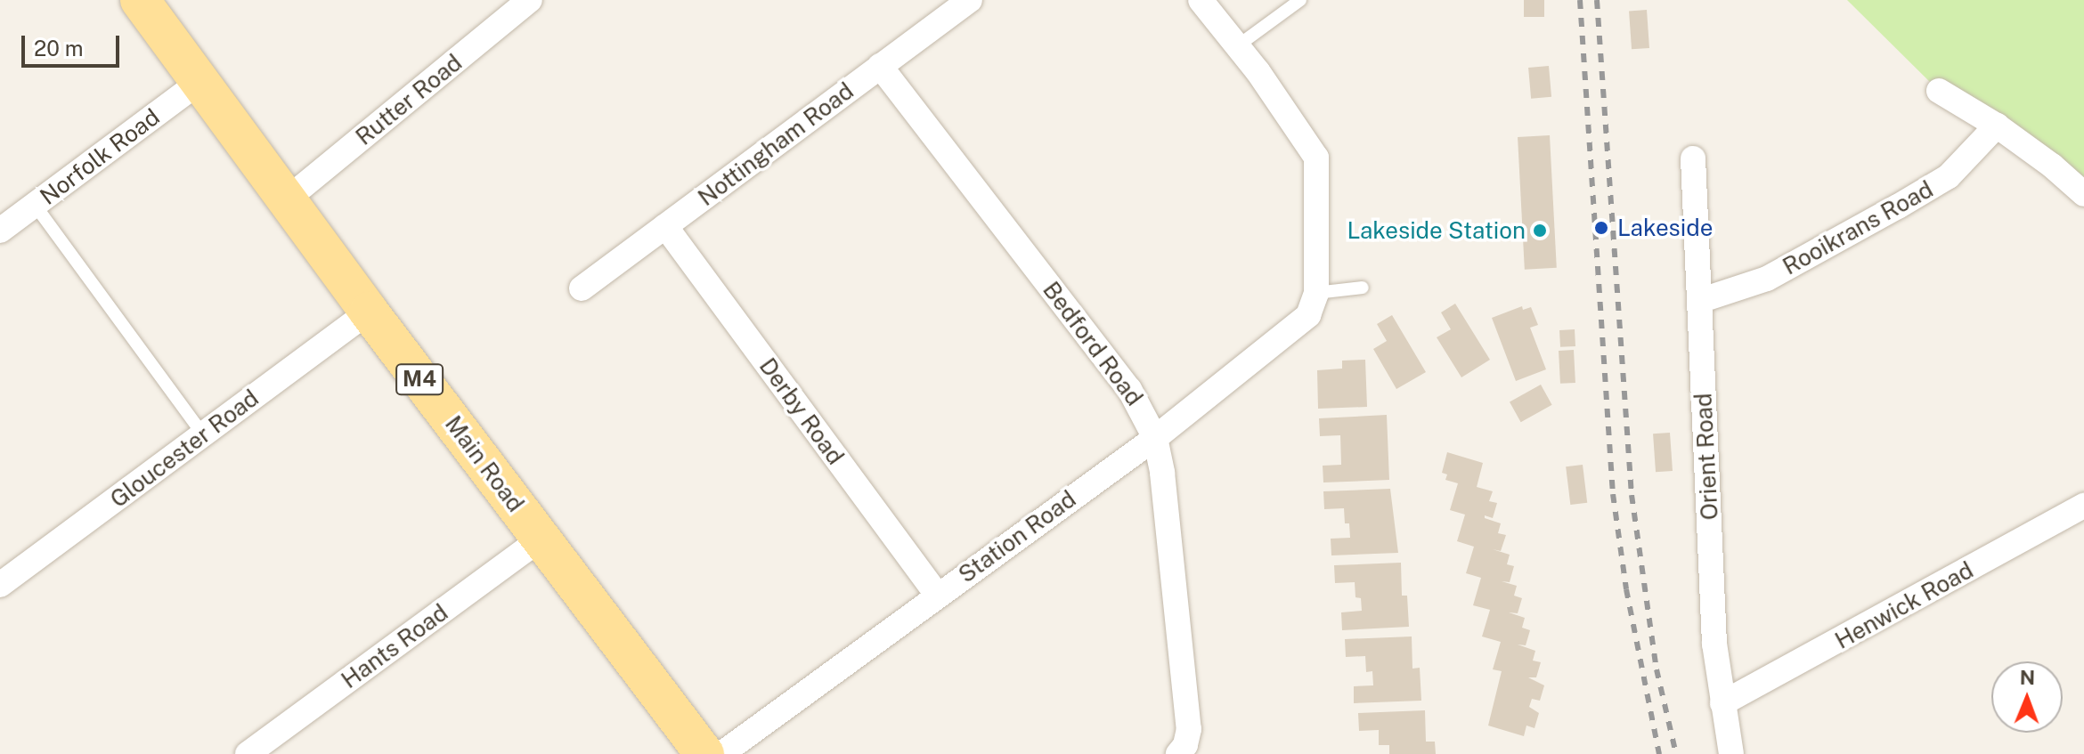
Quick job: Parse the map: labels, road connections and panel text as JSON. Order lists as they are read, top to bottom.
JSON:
{
  "streets": {
    "main road": ["M4", "Main Road"],
    "street": [
      "Rutter Road",
      "Nottingham Road",
      "Norfolk Road",
      "Rooikrans Road",
      "Bedford Road",
      "Derby Road",
      "Gloucester Road",
      "Orient Road",
      "Station Road",
      "Henwick Road",
      "Hants Road"
    ]
  },
  "crossings": [
    ["Rutter Road", "Main Road"],
    ["Nottingham Road", "Bedford Road"],
    ["Nottingham Road", "Derby Road"],
    ["Norfolk Road", "Main Road"],
    ["Rooikrans Road", "Orient Road"],
    ["Bedford Road", "Station Road"],
    ["Derby Road", "Station Road"],
    ["Gloucester Road", "Main Road"],
    ["Orient Road", "Henwick Road"],
    ["Main Road", "Hants Road"]
  ],
  "places": ["Lakeside", "Lakeside Station"],
  "scale_bar": "20 m",
  "north": "top"
}
